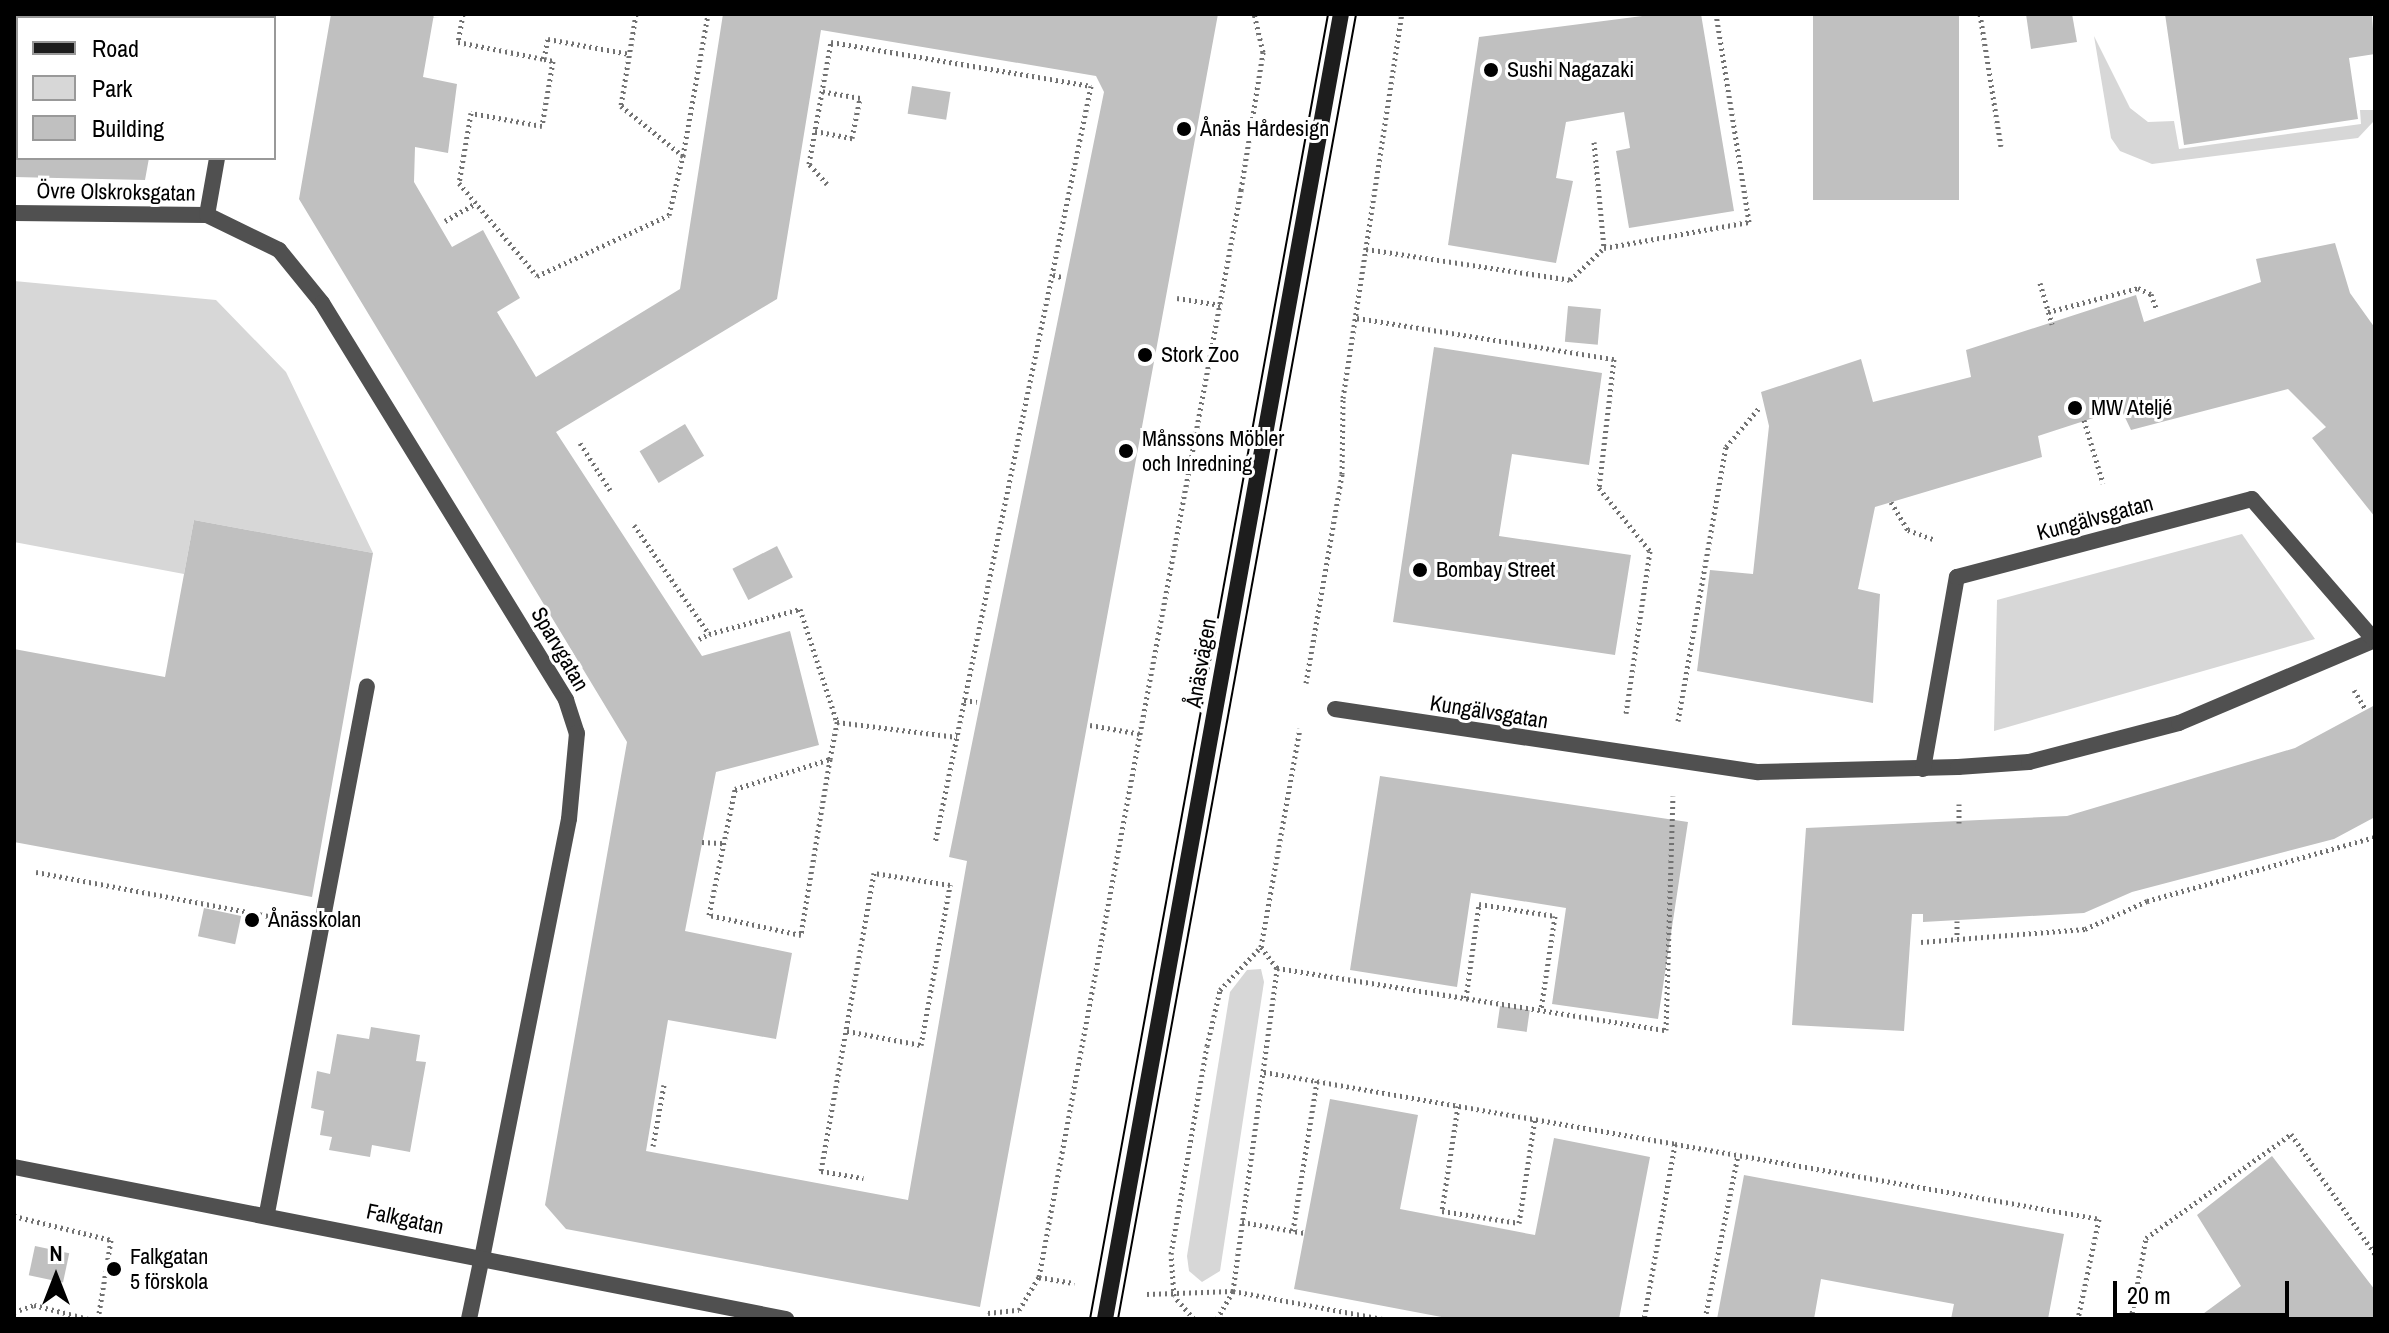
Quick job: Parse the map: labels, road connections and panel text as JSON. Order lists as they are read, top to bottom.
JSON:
{
  "streets": {
    "street": [
      "Övre Olskroksgatan",
      "Kungälvsgatan",
      "Sparvgatan",
      "Ånäsvägen",
      "Falkgatan"
    ]
  },
  "crossings": [
    ["Övre Olskroksgatan", "Sparvgatan"],
    ["Sparvgatan", "Falkgatan"]
  ],
  "places": [
    "Sushi Nagazaki",
    "Ånäs Hårdesign",
    "Stork Zoo",
    "MW Ateljé",
    "Månssons Möbler och Inredning",
    "Bombay Street",
    "Ånässkolan",
    "Falkgatan 5 förskola"
  ],
  "legend": ["Road", "Park", "Building"],
  "scale_bar": "20 m",
  "north": "top"
}
